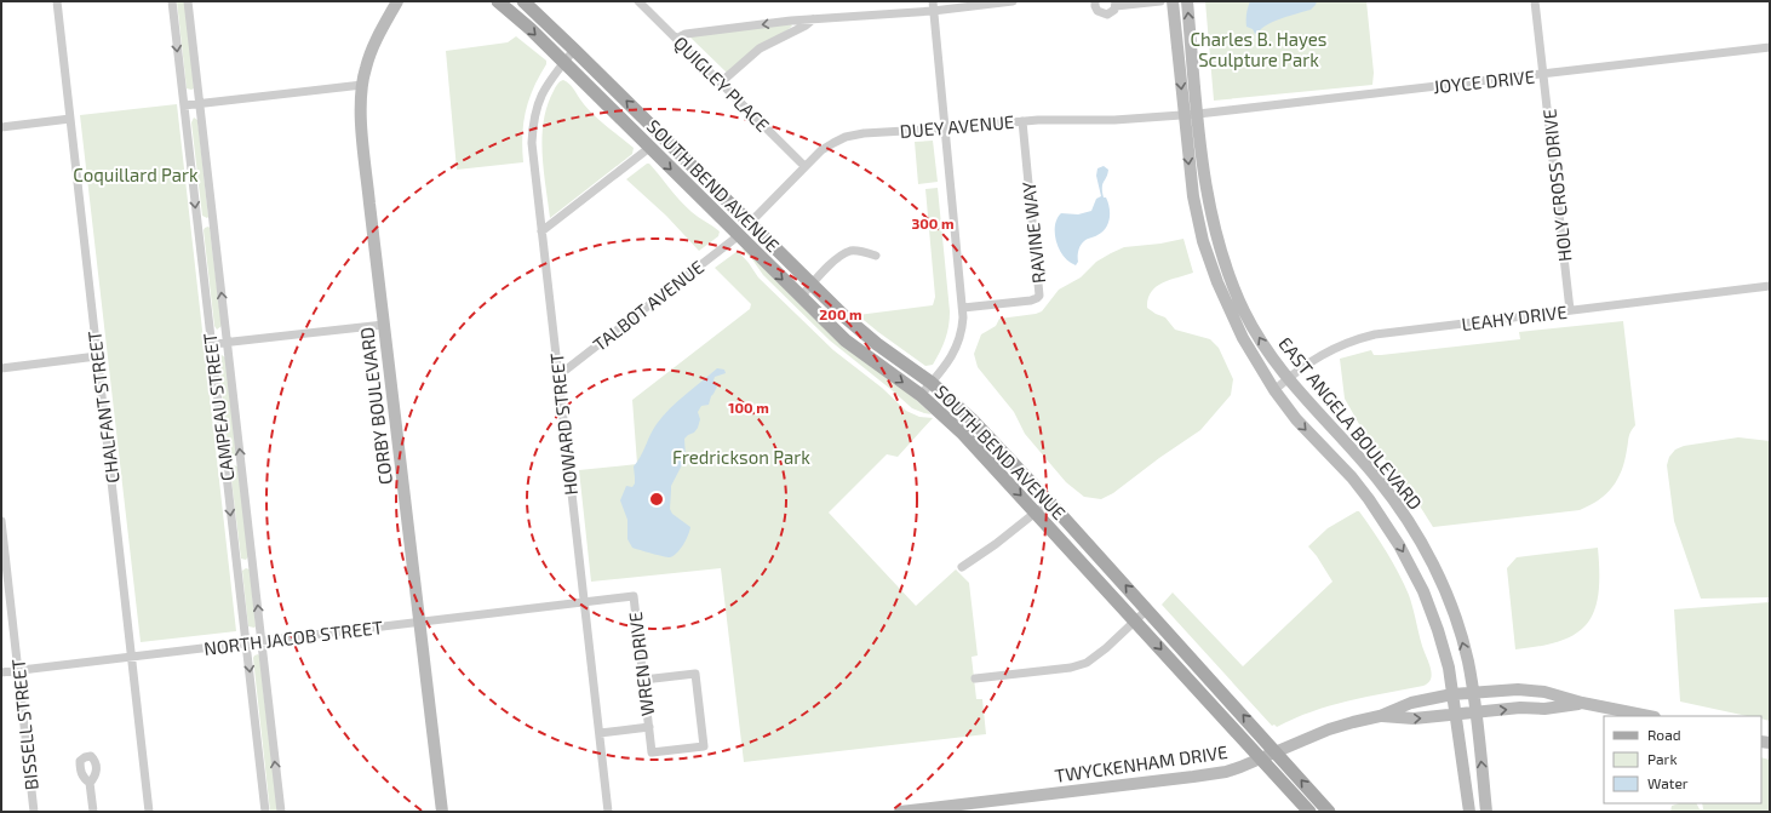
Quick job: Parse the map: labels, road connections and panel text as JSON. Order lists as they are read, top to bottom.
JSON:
{
  "streets": {
    "main road": ["SOUTH BEND AVENUE"],
    "street": [
      "JOYCE DRIVE",
      "QUIGLEY PLACE",
      "DUEY AVENUE",
      "HOLY CROSS DRIVE",
      "RAVINE WAY",
      "TALBOT AVENUE",
      "LEAHY DRIVE",
      "CORBY BOULEVARD",
      "CHALFANT STREET",
      "CAMPEAU STREET",
      "EAST ANGELA BOULEVARD",
      "HOWARD STREET",
      "NORTH JACOB STREET",
      "WREN DRIVE",
      "BISSELL STREET",
      "TWYCKENHAM DRIVE"
    ]
  },
  "crossings": [
    ["JOYCE DRIVE", "DUEY AVENUE"],
    ["JOYCE DRIVE", "HOLY CROSS DRIVE"],
    ["JOYCE DRIVE", "EAST ANGELA BOULEVARD"],
    ["QUIGLEY PLACE", "DUEY AVENUE"],
    ["DUEY AVENUE", "SOUTH BEND AVENUE"],
    ["DUEY AVENUE", "RAVINE WAY"],
    ["DUEY AVENUE", "EAST ANGELA BOULEVARD"],
    ["SOUTH BEND AVENUE", "TALBOT AVENUE"],
    ["SOUTH BEND AVENUE", "HOWARD STREET"],
    ["SOUTH BEND AVENUE", "TWYCKENHAM DRIVE"],
    ["HOLY CROSS DRIVE", "LEAHY DRIVE"],
    ["TALBOT AVENUE", "HOWARD STREET"],
    ["LEAHY DRIVE", "EAST ANGELA BOULEVARD"],
    ["CORBY BOULEVARD", "NORTH JACOB STREET"],
    ["CHALFANT STREET", "NORTH JACOB STREET"],
    ["CAMPEAU STREET", "NORTH JACOB STREET"],
    ["EAST ANGELA BOULEVARD", "TWYCKENHAM DRIVE"],
    ["HOWARD STREET", "NORTH JACOB STREET"],
    ["HOWARD STREET", "WREN DRIVE"],
    ["NORTH JACOB STREET", "WREN DRIVE"],
    ["NORTH JACOB STREET", "BISSELL STREET"]
  ],
  "parks": ["Charles B. Hayes Sculpture Park", "Coquillard Park", "Fredrickson Park"],
  "legend": ["Road", "Park", "Water"],
  "rings": ["300 m", "200 m", "100 m"]
}
